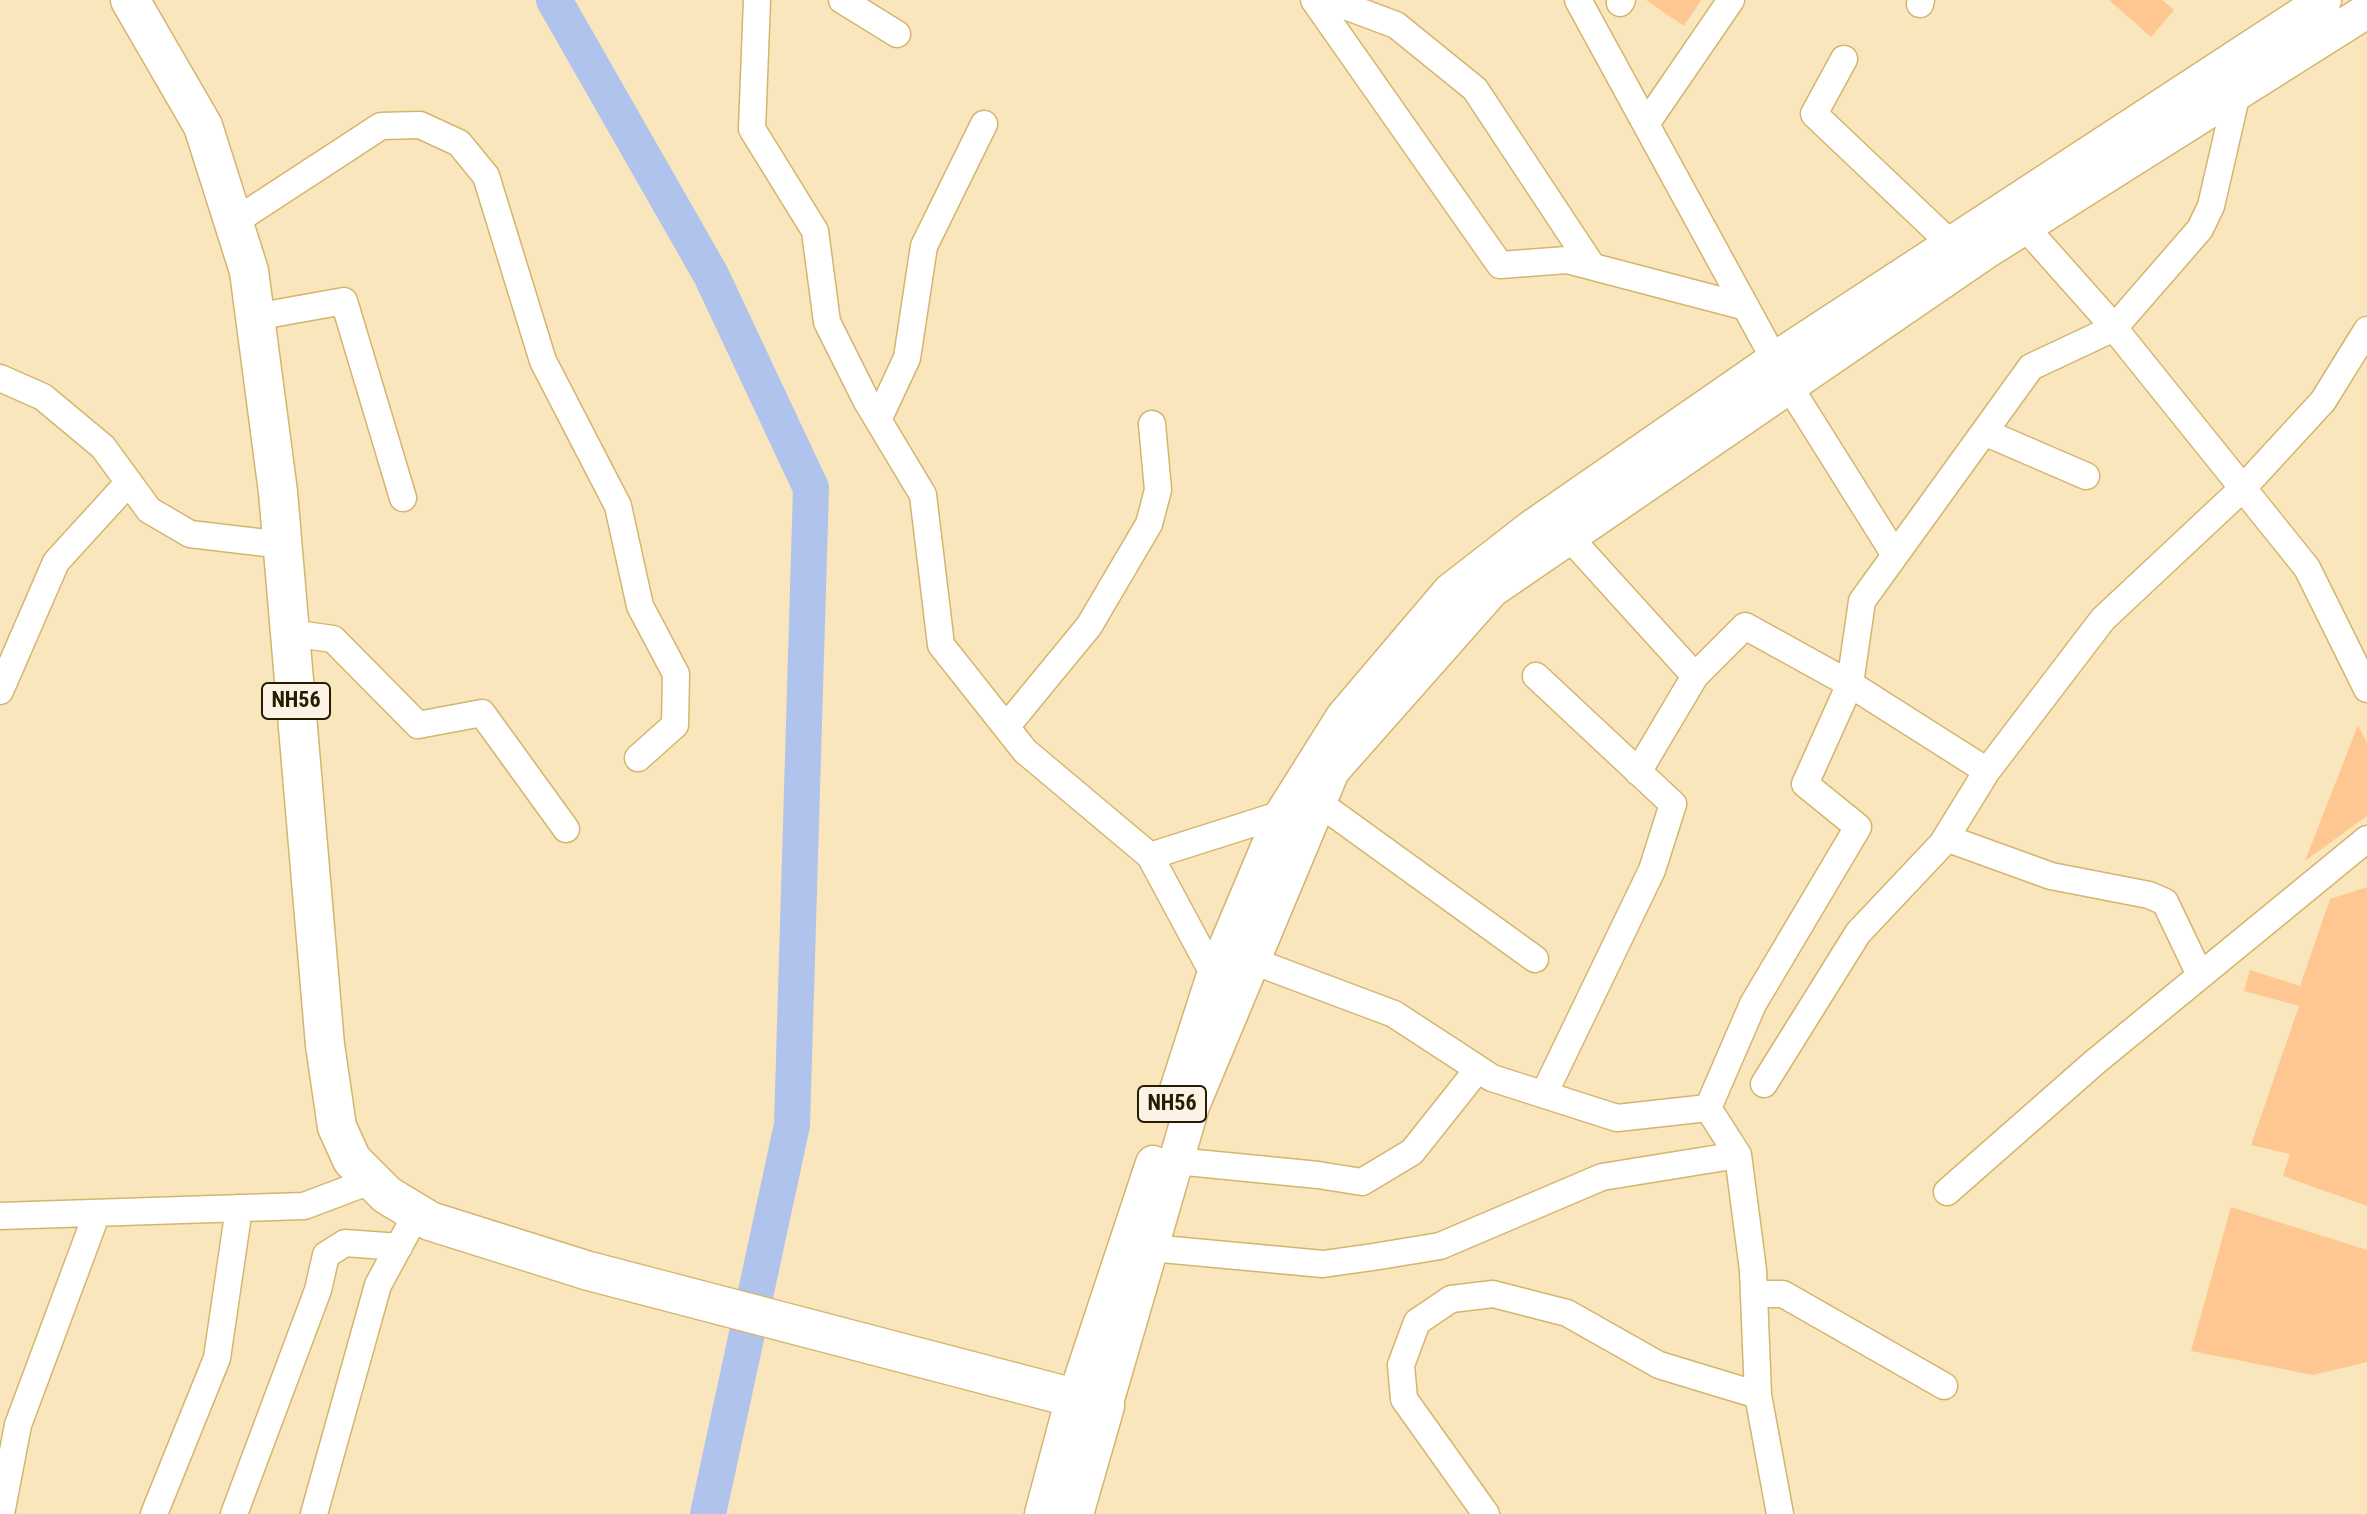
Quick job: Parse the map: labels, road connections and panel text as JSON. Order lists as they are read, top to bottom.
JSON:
{
  "streets": {
    "highway": ["NH56"]
  }
}
